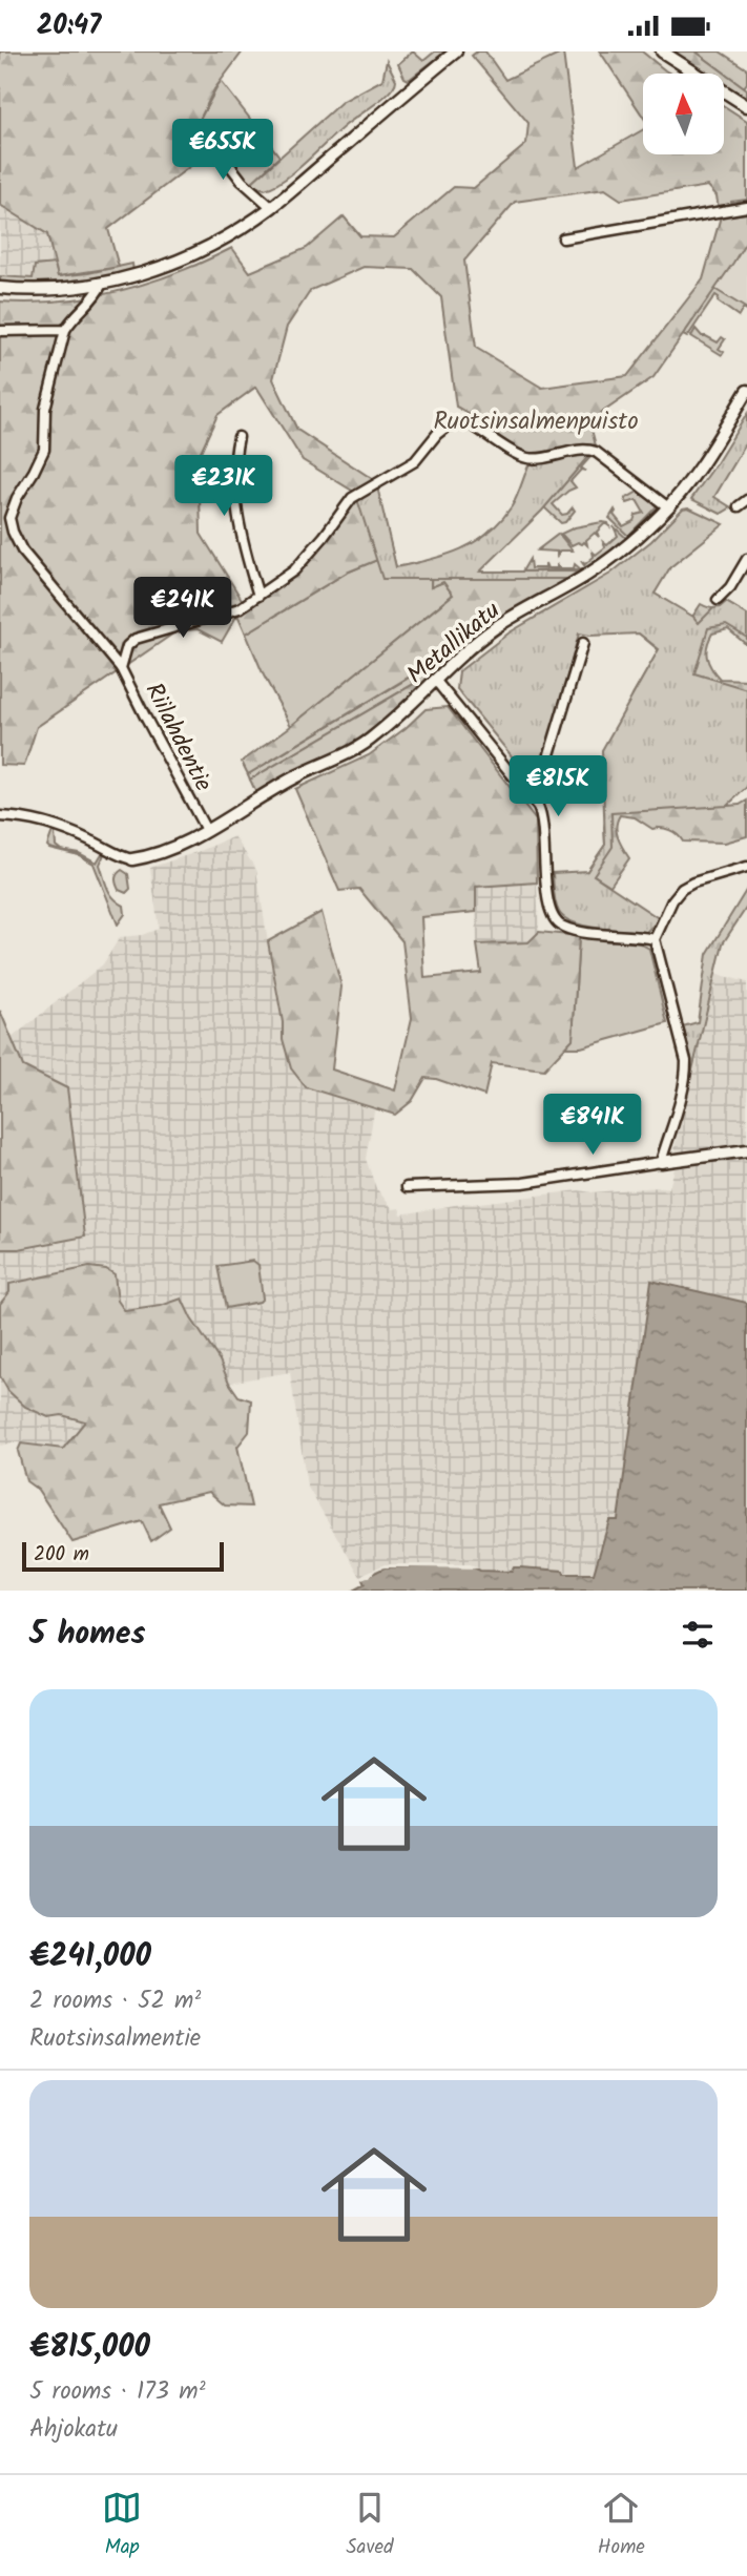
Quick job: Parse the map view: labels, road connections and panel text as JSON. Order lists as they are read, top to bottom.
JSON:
{
  "streets": {
    "street": ["Metallikatu", "Riilahdentie"]
  },
  "crossings": [
    ["Metallikatu", "Riilahdentie"]
  ],
  "parks": ["Ruotsinsalmenpuisto"],
  "scale_bar": "200 m",
  "north": "top",
  "page": {
    "status": "20:47",
    "price": [
      "€655K",
      "€231K",
      "€241K",
      "€815K",
      "€841K"
    ],
    "scale": "200 m",
    "heading": "5 homes",
    "list": [
      {
        "name": "€241,000",
        "note": "2 rooms · 52 m² · Ruotsinsalmentie"
      },
      {
        "name": "€815,000",
        "note": "5 rooms · 173 m² · Ahjokatu"
      }
    ],
    "tabs": ["Map", "Saved", "Home"]
  }
}
